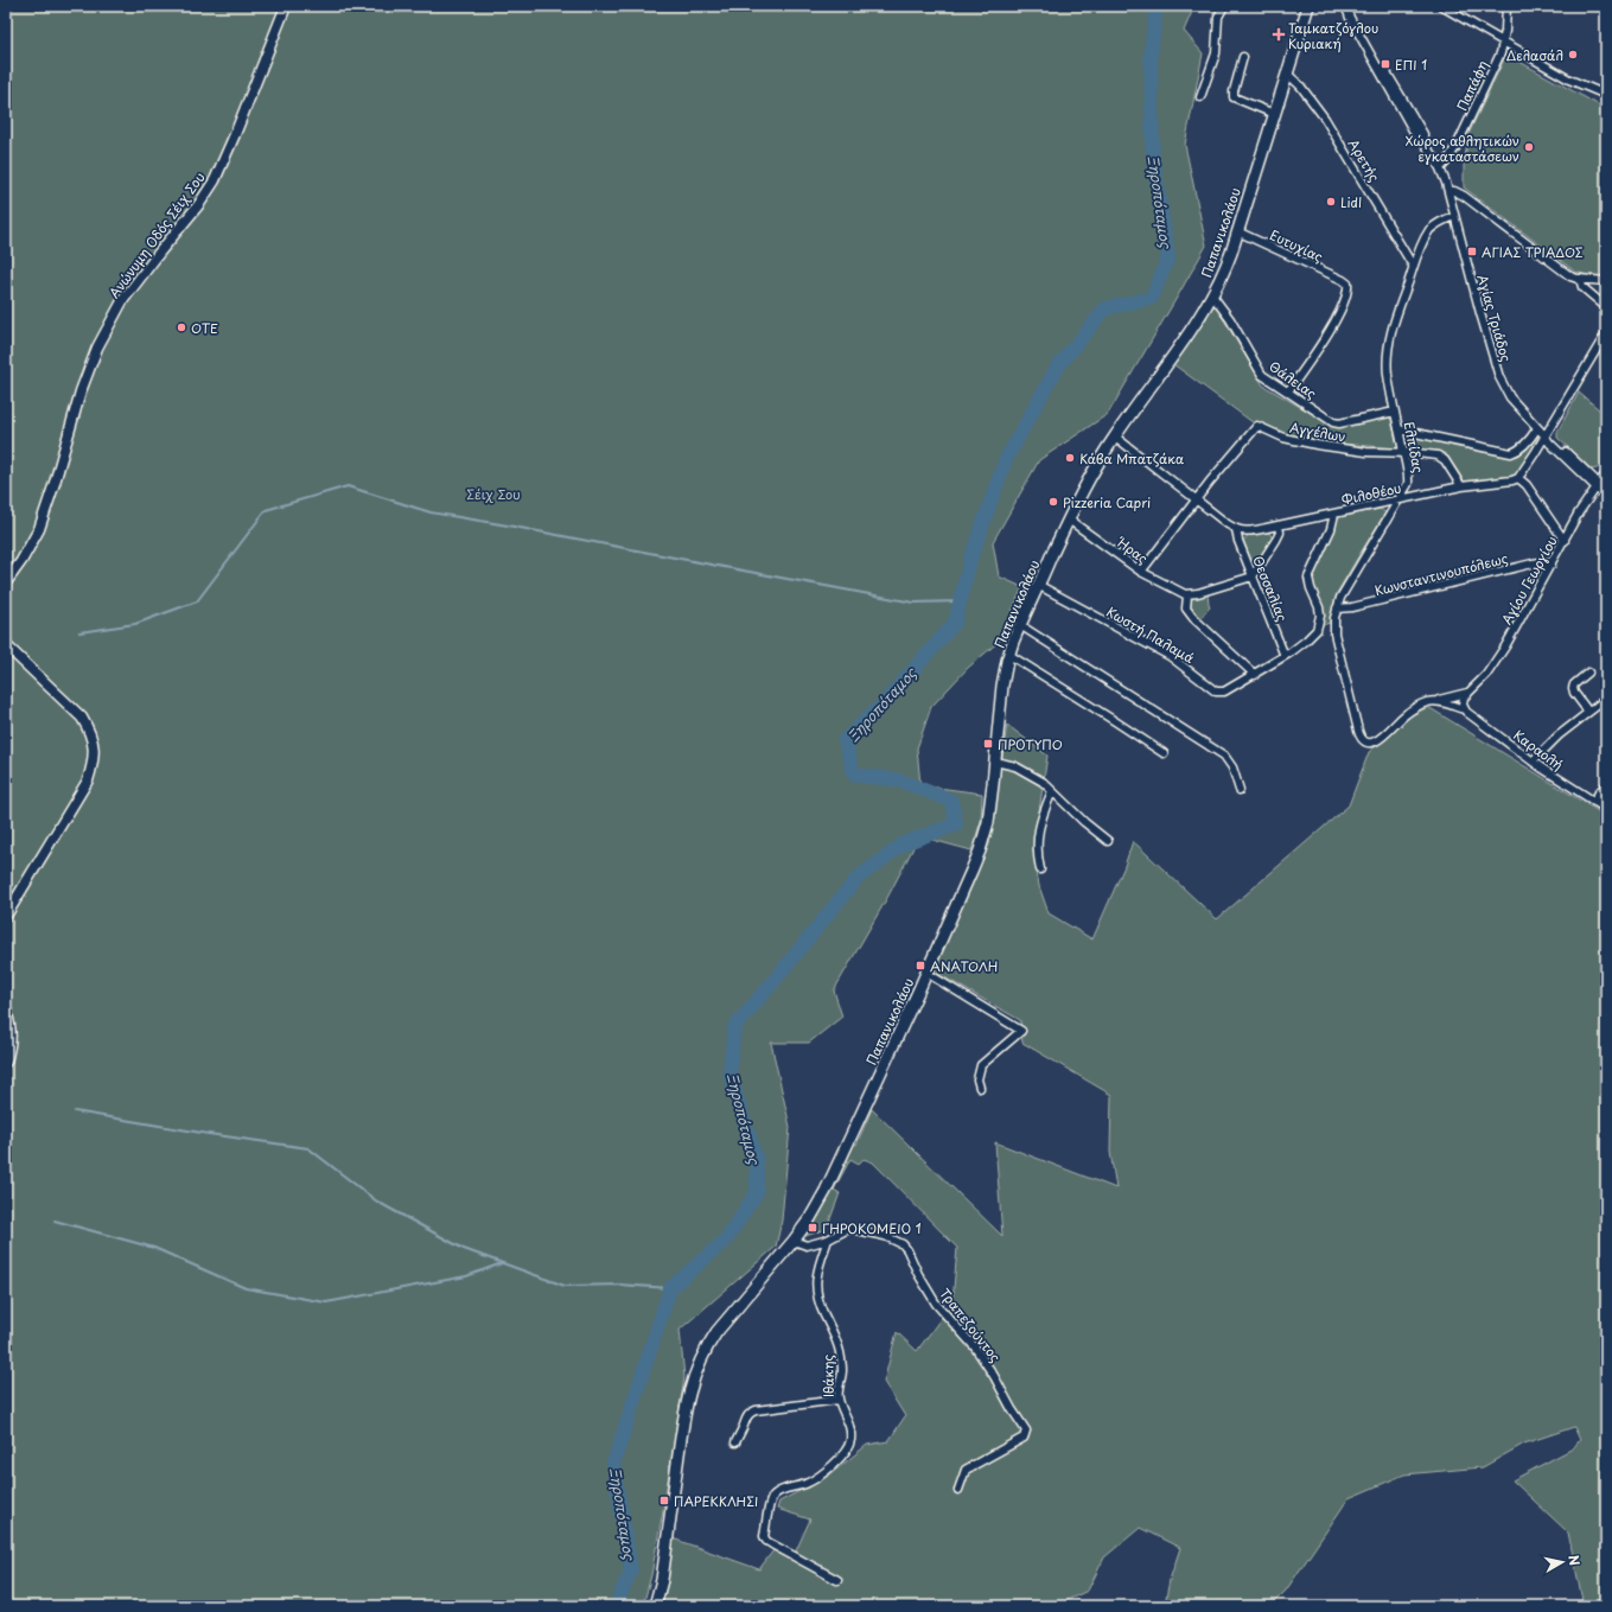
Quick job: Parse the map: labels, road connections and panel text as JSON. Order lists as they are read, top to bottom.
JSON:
{
  "streets": {
    "main road": ["Παπανικολάου"],
    "street": [
      "Παπάφη",
      "Αρετής",
      "Ανώνυμη Οδός Σέιχ Σου",
      "Ευτυχίας",
      "Αγίας Τριάδος",
      "Θάλειας",
      "Αγγέλων",
      "Ελπίδας",
      "Φιλοθέου",
      "Ήρας",
      "Κωνσταντινουπόλεως",
      "Αγίου Γεωργίου",
      "Θεσσαλίας",
      "Κωστή Παλαμά",
      "Καραολή",
      "Τραπεζούντος",
      "Ιθάκης"
    ]
  },
  "crossings": [
    ["Παπάφη", "Αγίας Τριάδος"],
    ["Αρετής", "Παπανικολάου"],
    ["Αρετής", "Ελπίδας"],
    ["Παπανικολάου", "Ευτυχίας"],
    ["Παπανικολάου", "Θάλειας"],
    ["Παπανικολάου", "Ήρας"],
    ["Παπανικολάου", "Κωστή Παλαμά"],
    ["Ευτυχίας", "Θάλειας"],
    ["Αγίας Τριάδος", "Ελπίδας"],
    ["Αγίας Τριάδος", "Αγίου Γεωργίου"],
    ["Θάλειας", "Ελπίδας"],
    ["Αγγέλων", "Ελπίδας"],
    ["Αγγέλων", "Φιλοθέου"],
    ["Αγγέλων", "Ήρας"],
    ["Ελπίδας", "Φιλοθέου"],
    ["Ελπίδας", "Κωνσταντινουπόλεως"],
    ["Ελπίδας", "Αγίου Γεωργίου"],
    ["Φιλοθέου", "Θεσσαλίας"],
    ["Φιλοθέου", "Κωστή Παλαμά"],
    ["Κωνσταντινουπόλεως", "Αγίου Γεωργίου"],
    ["Αγίου Γεωργίου", "Καραολή"],
    ["Θεσσαλίας", "Κωστή Παλαμά"],
    ["Τραπεζούντος", "Ιθάκης"]
  ],
  "water": ["Ξηροπόταμος"],
  "parks": ["Σέιχ Σου"],
  "places": {
    "health": ["Ταμκατζόγλου Κυριακή"],
    "other": [
      "Δελασάλ",
      "Χώρος αθλητικών εγκαταστάσεων",
      "Lidl",
      "ΟΤΕ",
      "Κάβα Μπατζάκα",
      "Pizzeria Capri"
    ],
    "transit": [
      "ΕΠΙ 1",
      "ΑΓΙΑΣ ΤΡΙΑΔΟΣ",
      "ΠΡΟΤΥΠΟ",
      "ΑΝΑΤΟΛΗ",
      "ΓΗΡΟΚΟΜΕΙΟ 1",
      "ΠΑΡΕΚΚΛΗΣΙ"
    ]
  },
  "north": "right"
}
